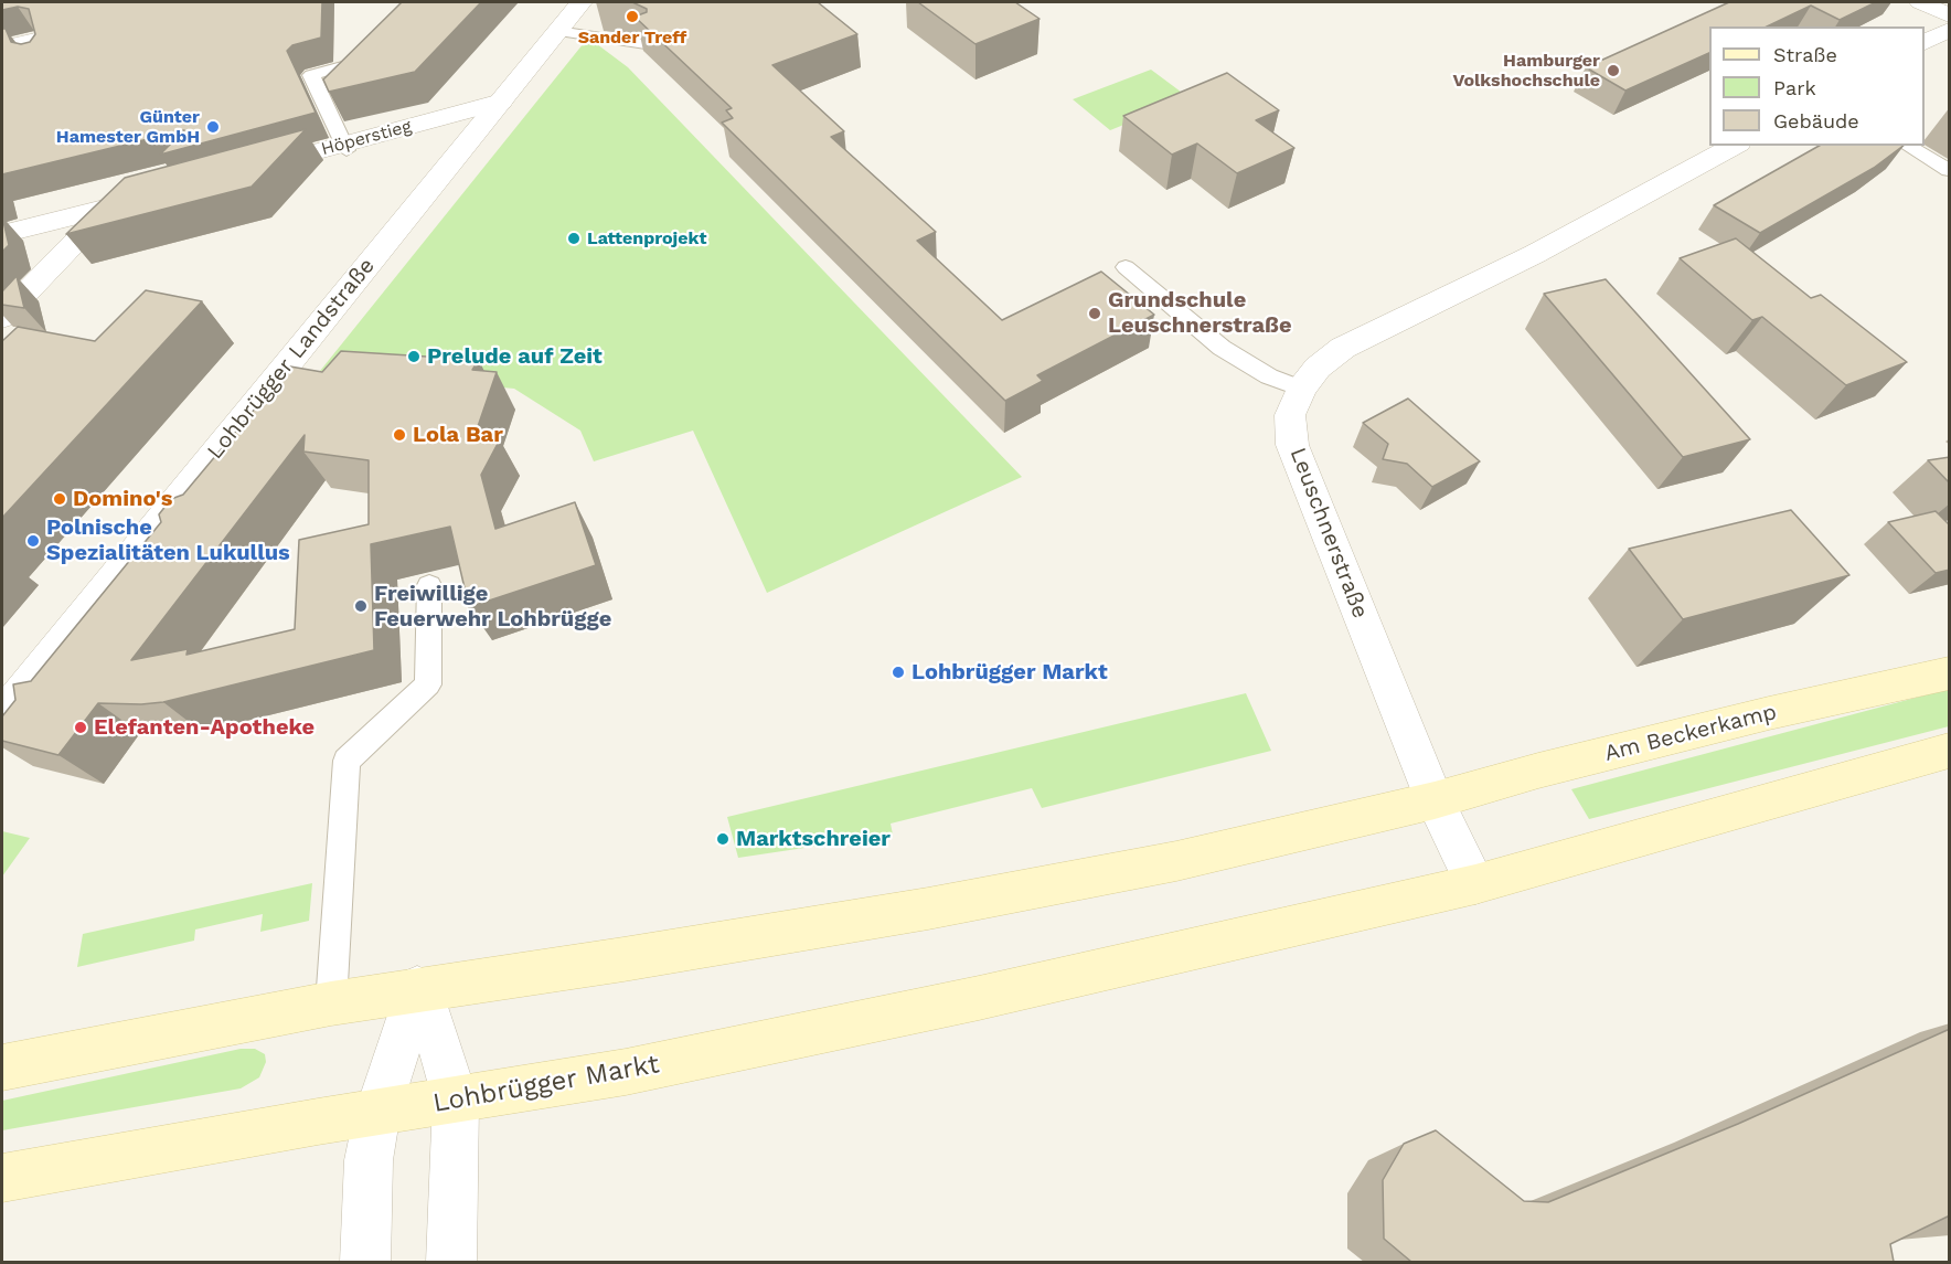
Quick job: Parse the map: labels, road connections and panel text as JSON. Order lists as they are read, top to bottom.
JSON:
{
  "streets": {
    "main road": ["Am Beckerkamp", "Lohbrügger Markt"],
    "street": ["Höperstieg", "Lohbrügger Landstraße", "Leuschnerstraße"]
  },
  "crossings": [
    ["Höperstieg", "Lohbrügger Landstraße"],
    ["Leuschnerstraße", "Am Beckerkamp"],
    ["Leuschnerstraße", "Lohbrügger Markt"]
  ],
  "places": [
    "Sander Treff",
    "Hamburger Volkshochschule",
    "Günter Hamester GmbH",
    "Lattenprojekt",
    "Grundschule Leuschnerstraße",
    "Prelude auf Zeit",
    "Lola Bar",
    "Domino's",
    "Polnische Spezialitäten Lukullus",
    "Freiwillige Feuerwehr Lohbrügge",
    "Lohbrügger Markt",
    "Elefanten-Apotheke",
    "Marktschreier"
  ],
  "legend": ["Straße", "Park", "Gebäude"]
}
